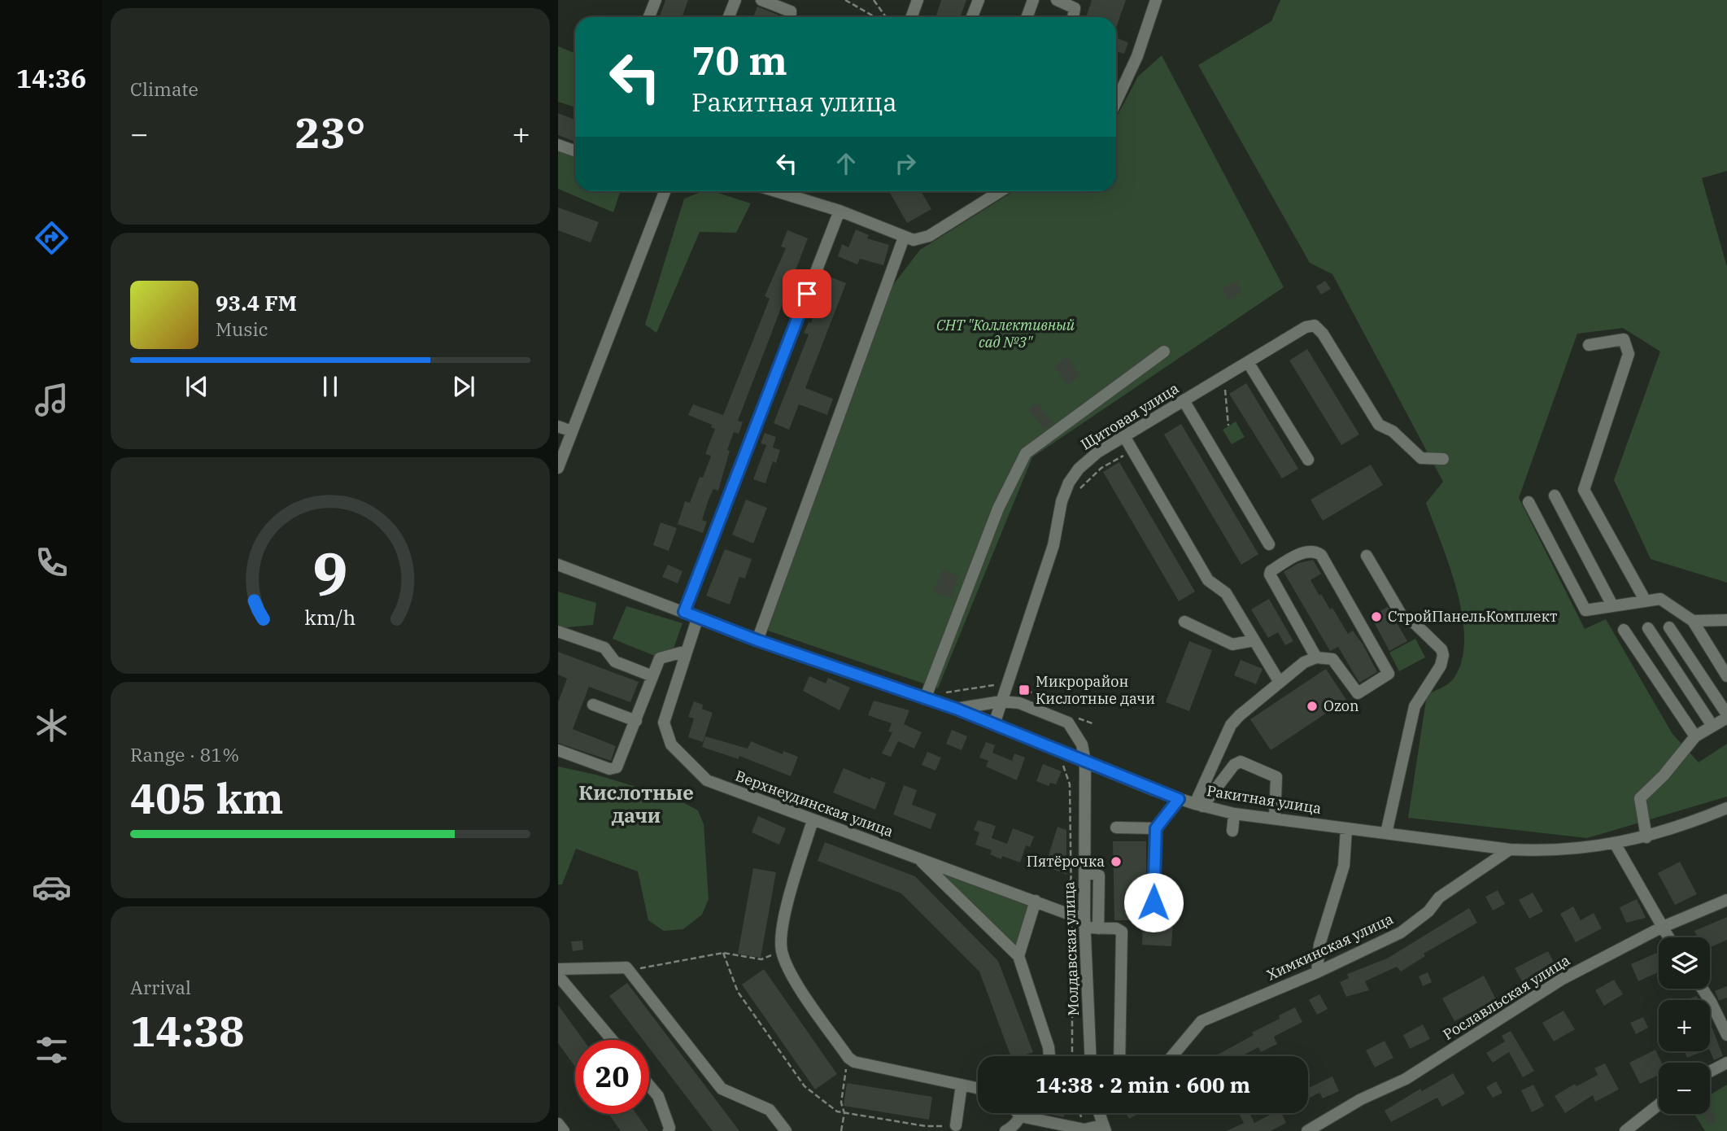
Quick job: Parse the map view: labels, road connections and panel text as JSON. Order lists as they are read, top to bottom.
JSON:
{
  "streets": {
    "street": [
      "Щитовая улица",
      "Ракитная улица",
      "Верхнеудинская улица",
      "Химкинская улица",
      "Молдавская улица",
      "Рославльская улица"
    ]
  },
  "crossings": [
    ["Щитовая улица", "Ракитная улица"],
    ["Щитовая улица", "Молдавская улица"],
    ["Ракитная улица", "Верхнеудинская улица"],
    ["Ракитная улица", "Химкинская улица"],
    ["Ракитная улица", "Молдавская улица"],
    ["Верхнеудинская улица", "Молдавская улица"]
  ],
  "districts": ["Кислотные дачи"],
  "parks": ["СНТ \"Коллективный сад №3\""],
  "places": {
    "other": ["СтройПанельКомплект", "Ozon", "Пятёрочка"],
    "transit": ["Микрорайон Кислотные дачи"]
  },
  "page": {
    "tabs": "14:36",
    "tile": [
      "Climate",
      ["Range · 81%", "405 km"],
      ["Arrival", "14:38"]
    ],
    "turn": ["70 m", "Ракитная улица"],
    "heat": ["−", "23°", "+"],
    "song": ["93.4 FM", "Music"],
    "map_buttons": ["+", "−"],
    "limit": "20",
    "trip": "14:38 · 2 min · 600 m",
    "gauge": ["9", "km/h"]
  }
}
